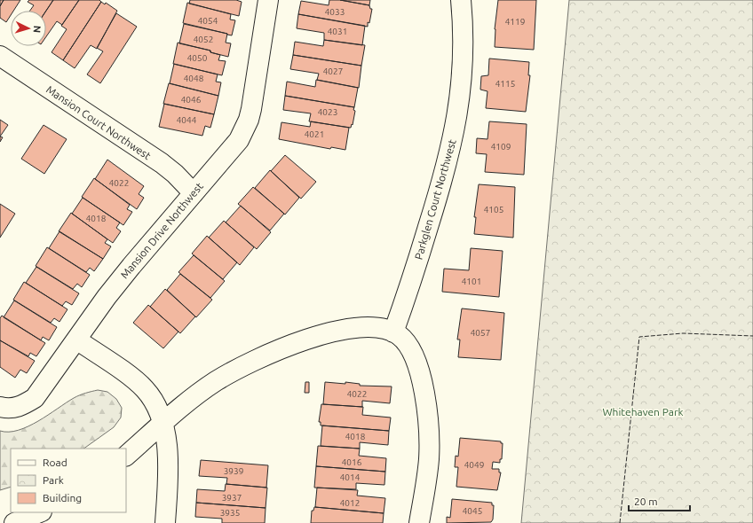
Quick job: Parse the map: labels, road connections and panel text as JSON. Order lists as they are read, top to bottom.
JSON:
{
  "streets": {
    "street": ["Mansion Court Northwest", "Parkglen Court Northwest", "Mansion Drive Northwest"]
  },
  "crossings": [
    ["Mansion Court Northwest", "Mansion Drive Northwest"]
  ],
  "parks": ["Whitehaven Park"],
  "house_numbers": [
    "4033",
    "4054",
    "4119",
    "4031",
    "4052",
    "4050",
    "4027",
    "4048",
    "4115",
    "4046",
    "4023",
    "4044",
    "4021",
    "4109",
    "4022",
    "4105",
    "4018",
    "4101",
    "4057",
    "4022",
    "4018",
    "4016",
    "4049",
    "3939",
    "4014",
    "3937",
    "4012",
    "4045",
    "3935"
  ],
  "legend": ["Road", "Park", "Building"],
  "scale_bar": "20 m",
  "north": "right"
}
